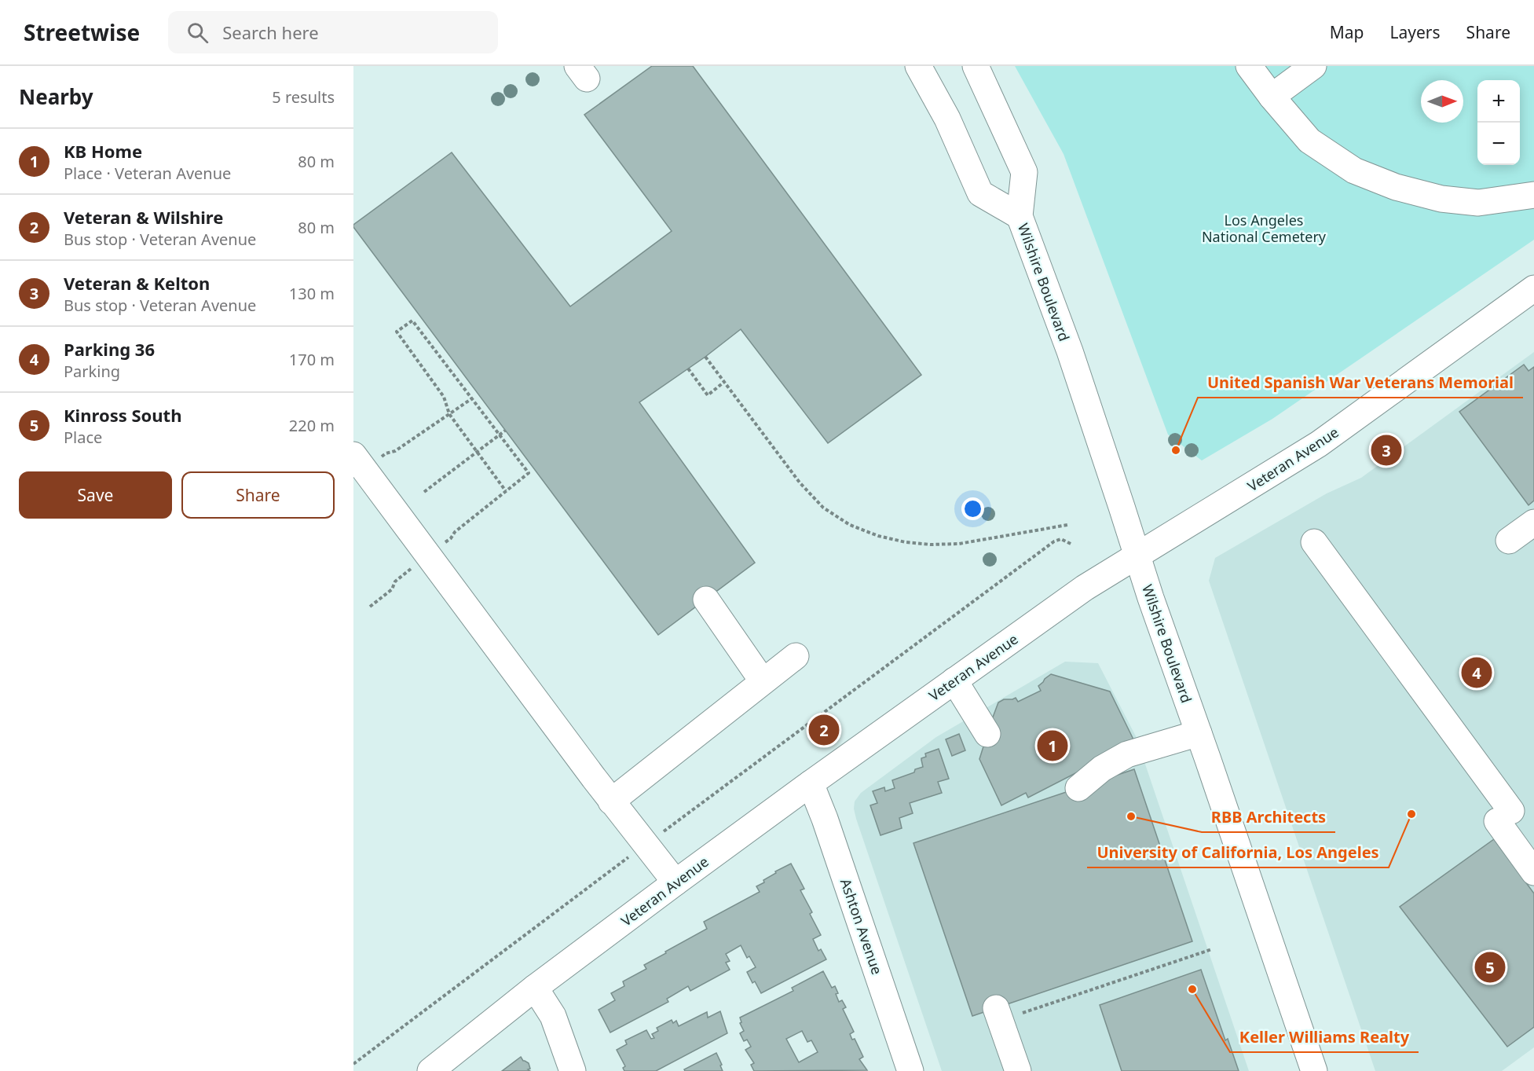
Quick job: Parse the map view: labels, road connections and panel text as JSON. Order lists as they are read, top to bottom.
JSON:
{
  "streets": {
    "street": ["Wilshire Boulevard", "Veteran Avenue", "Ashton Avenue"]
  },
  "crossings": [
    ["Wilshire Boulevard", "Veteran Avenue"],
    ["Veteran Avenue", "Ashton Avenue"]
  ],
  "parks": ["Los Angeles National Cemetery"],
  "places": [
    "United Spanish War Veterans Memorial",
    "University of California, Los Angeles",
    "RBB Architects",
    "Keller Williams Realty"
  ],
  "north": "right",
  "page": {
    "header": "Streetwise",
    "search": "Search here",
    "nav": ["Map", "Layers", "Share"],
    "heading": ["Nearby", "5 results"],
    "map_buttons": ["+", "−"],
    "list": [
      {
        "mark": "1",
        "name": "KB Home",
        "note": "Place · Veteran Avenue",
        "value": "80 m"
      },
      {
        "mark": "2",
        "name": "Veteran & Wilshire",
        "note": "Bus stop · Veteran Avenue",
        "value": "80 m"
      },
      {
        "mark": "3",
        "name": "Veteran & Kelton",
        "note": "Bus stop · Veteran Avenue",
        "value": "130 m"
      },
      {
        "mark": "4",
        "name": "Parking 36",
        "note": "Parking",
        "value": "170 m"
      },
      {
        "mark": "5",
        "name": "Kinross South",
        "note": "Place",
        "value": "220 m"
      }
    ],
    "pins": [
      "3",
      "4",
      "2",
      "1",
      "5"
    ],
    "buttons": ["Save", "Share"]
  }
}
